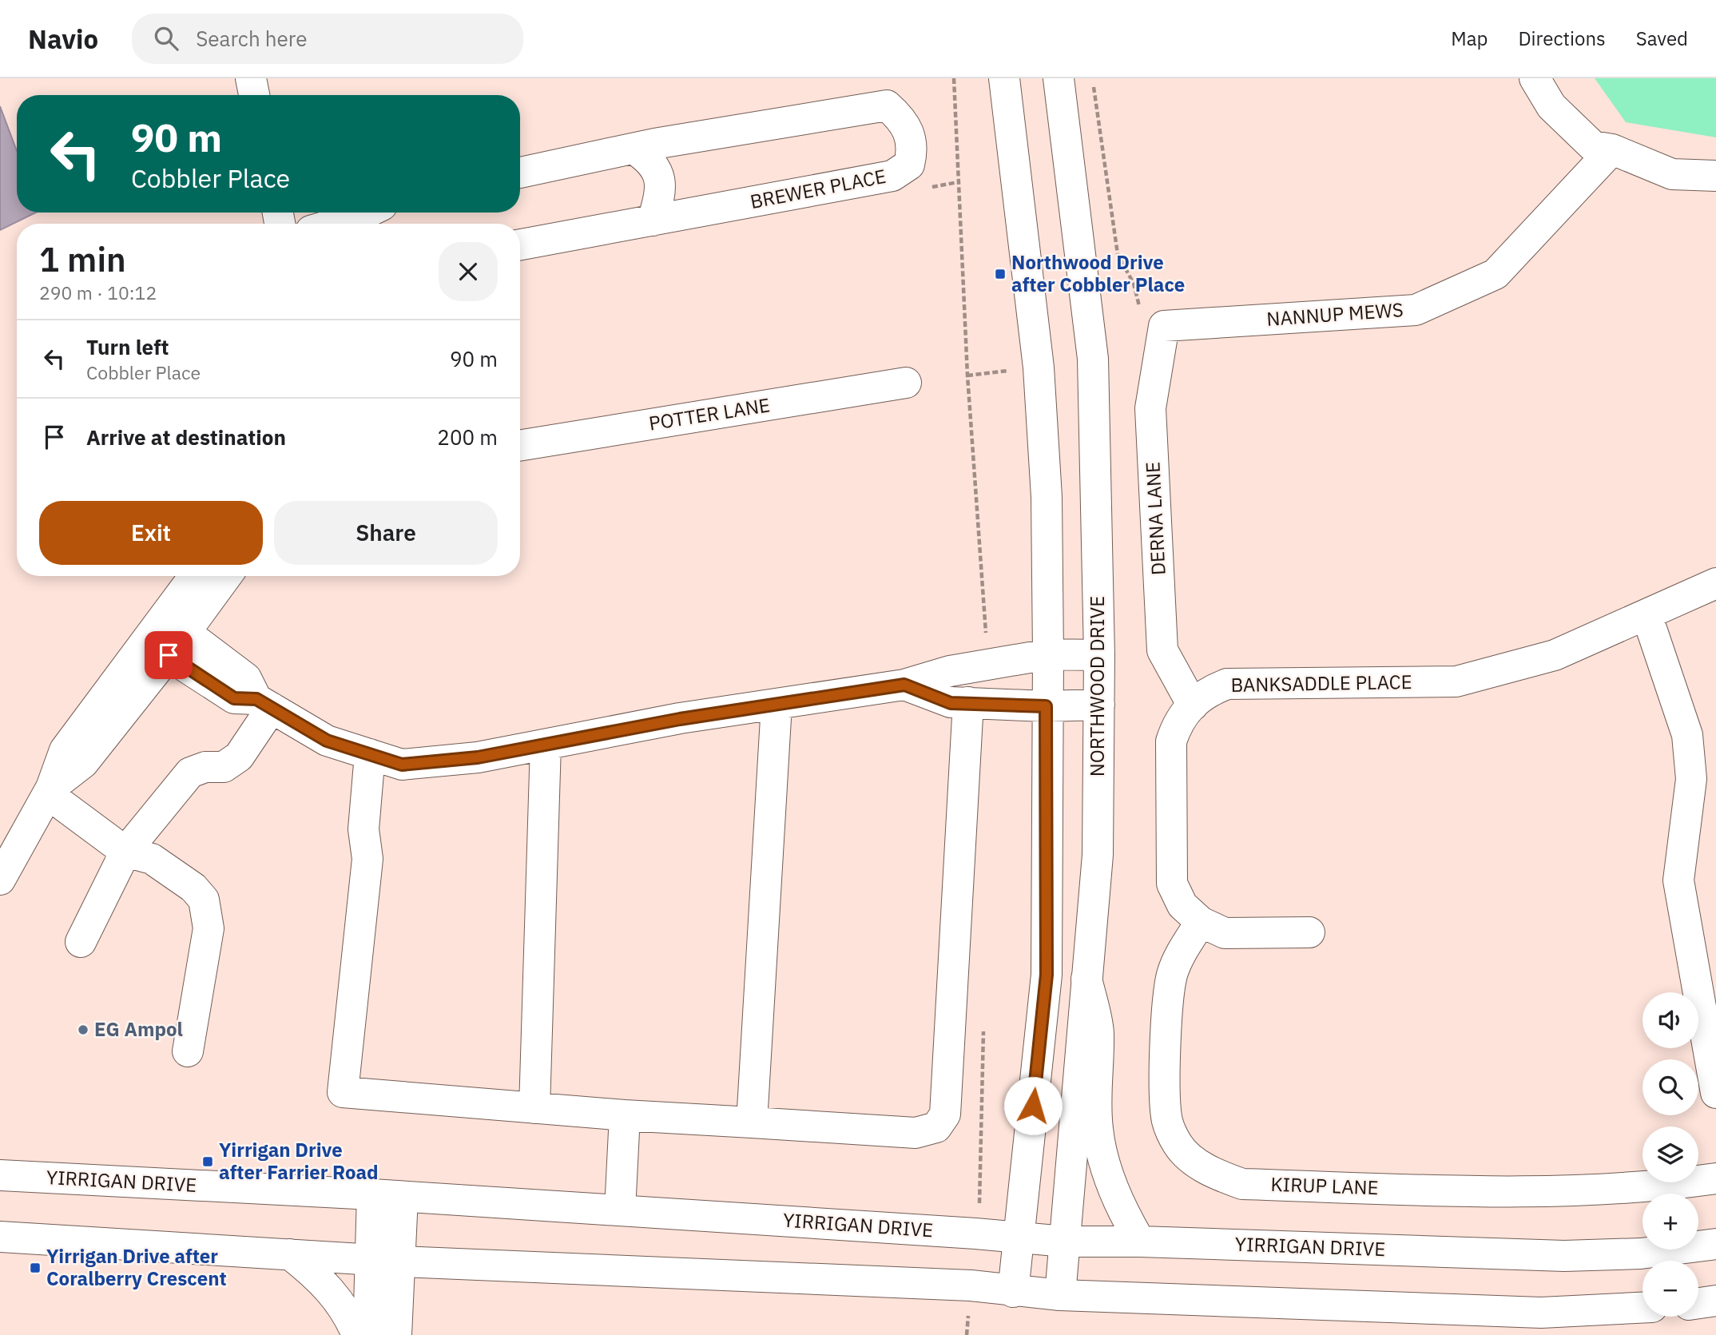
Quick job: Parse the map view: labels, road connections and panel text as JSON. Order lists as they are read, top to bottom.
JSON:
{
  "streets": {
    "street": [
      "BREWER PLACE",
      "NANNUP MEWS",
      "POTTER LANE",
      "DERNA LANE",
      "BANKSADDLE PLACE",
      "NORTHWOOD DRIVE",
      "YIRRIGAN DRIVE",
      "KIRUP LANE"
    ]
  },
  "crossings": [
    ["NANNUP MEWS", "DERNA LANE"],
    ["DERNA LANE", "BANKSADDLE PLACE"],
    ["BANKSADDLE PLACE", "KIRUP LANE"],
    ["NORTHWOOD DRIVE", "YIRRIGAN DRIVE"]
  ],
  "places": {
    "transit": ["Northwood Drive after Cobbler Place", "Yirrigan Drive after Farrier Road", "Yirrigan Drive after Coralberry Crescent"],
    "other": ["EG Ampol"]
  },
  "page": {
    "header": "Navio",
    "search": "Search here",
    "nav": ["Map", "Directions", "Saved"],
    "turn": ["90 m", "Cobbler Place"],
    "heading": ["1 min", "290 m · 10:12"],
    "list": [
      {
        "name": "Turn left",
        "note": "Cobbler Place",
        "value": "90 m"
      },
      {
        "name": "Arrive at destination",
        "value": "200 m"
      }
    ],
    "buttons": ["Exit", "Share"],
    "map_buttons": ["+", "−"]
  }
}
